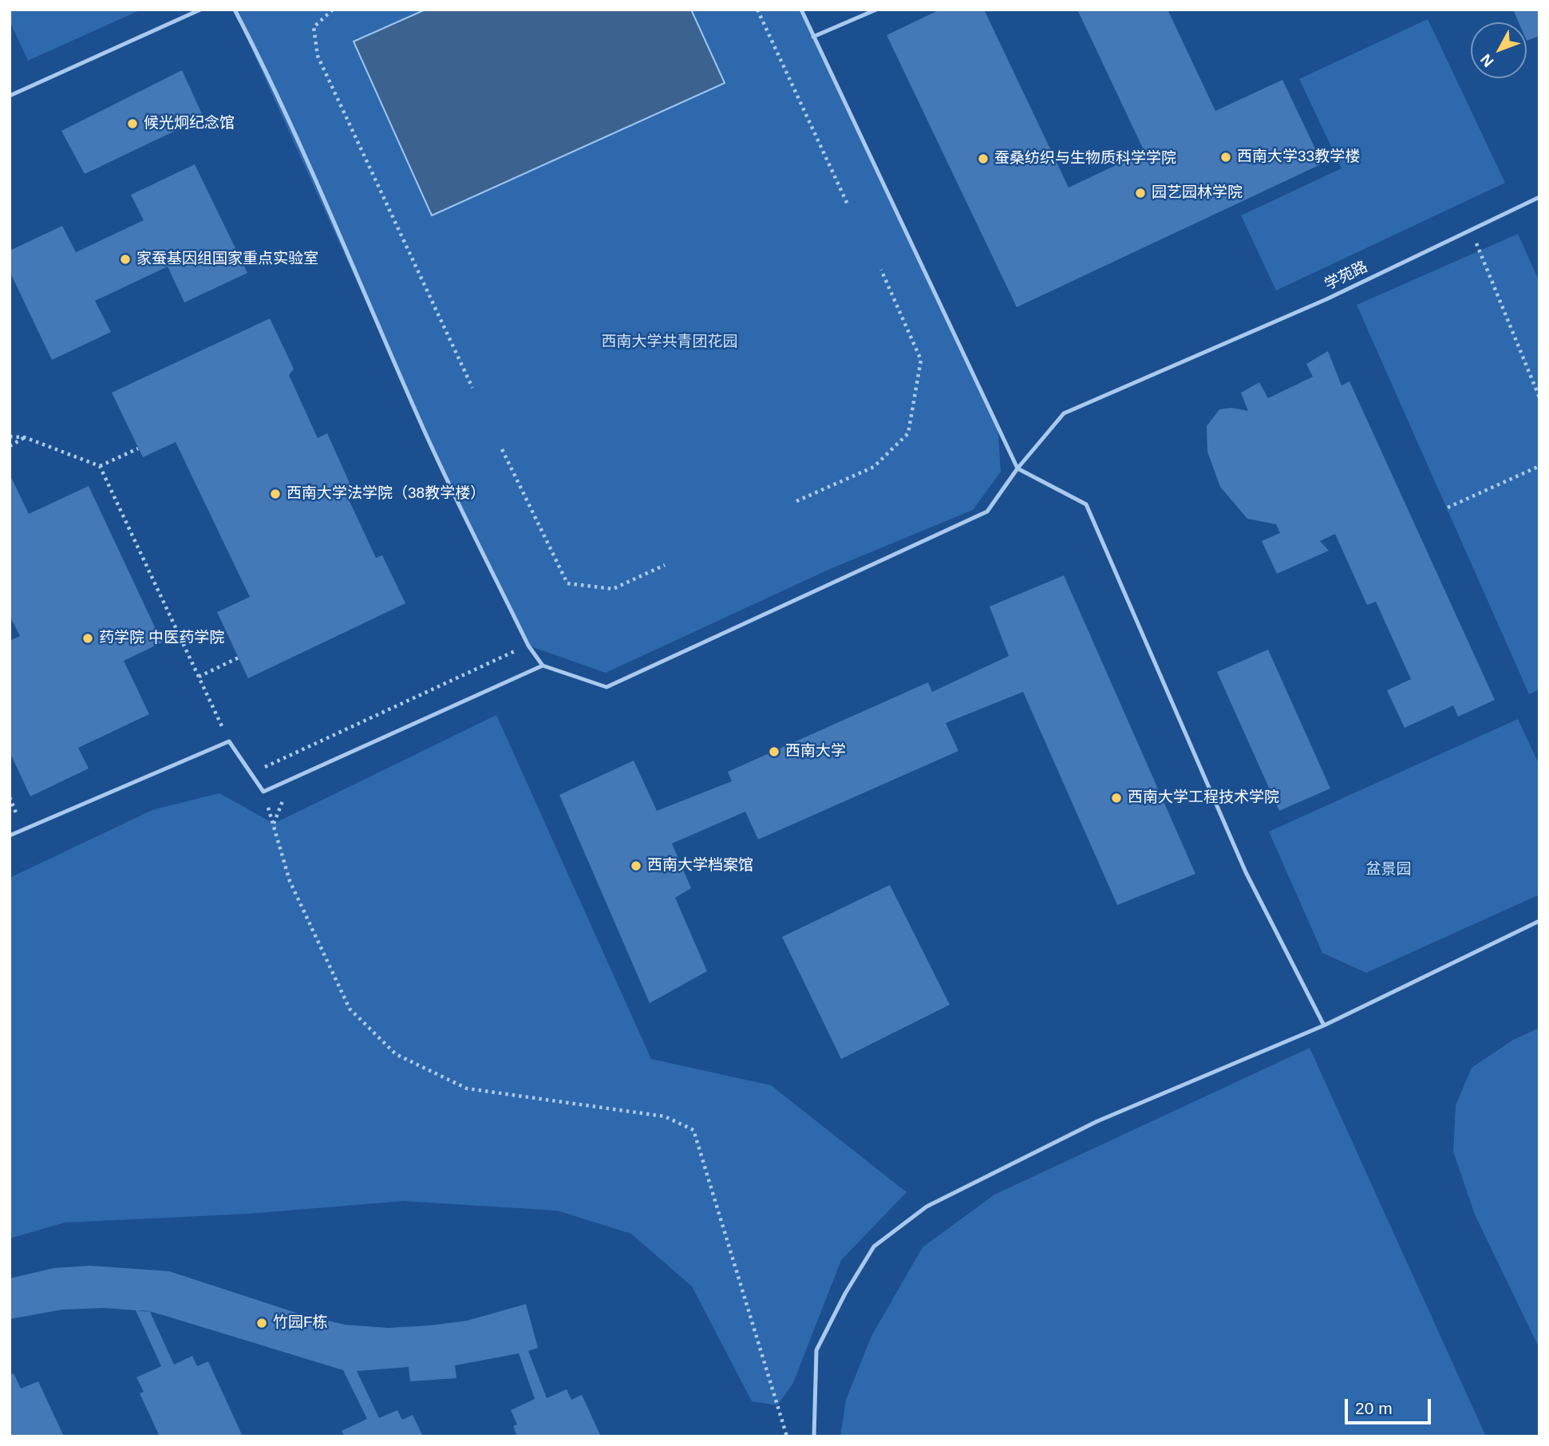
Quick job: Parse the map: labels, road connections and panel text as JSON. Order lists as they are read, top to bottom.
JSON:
{
  "streets": {
    "lane": ["学苑路"]
  },
  "parks": ["西南大学共青团花园", "盆景园"],
  "places": [
    "候光炯纪念馆",
    "西南大学33教学楼",
    "蚕桑纺织与生物质科学学院",
    "园艺园林学院",
    "家蚕基因组国家重点实验室",
    "西南大学法学院（38教学楼）",
    "药学院 中医药学院",
    "西南大学",
    "西南大学工程技术学院",
    "西南大学档案馆",
    "竹园F栋"
  ],
  "scale_bar": "20 m",
  "north": "bottom left"
}
